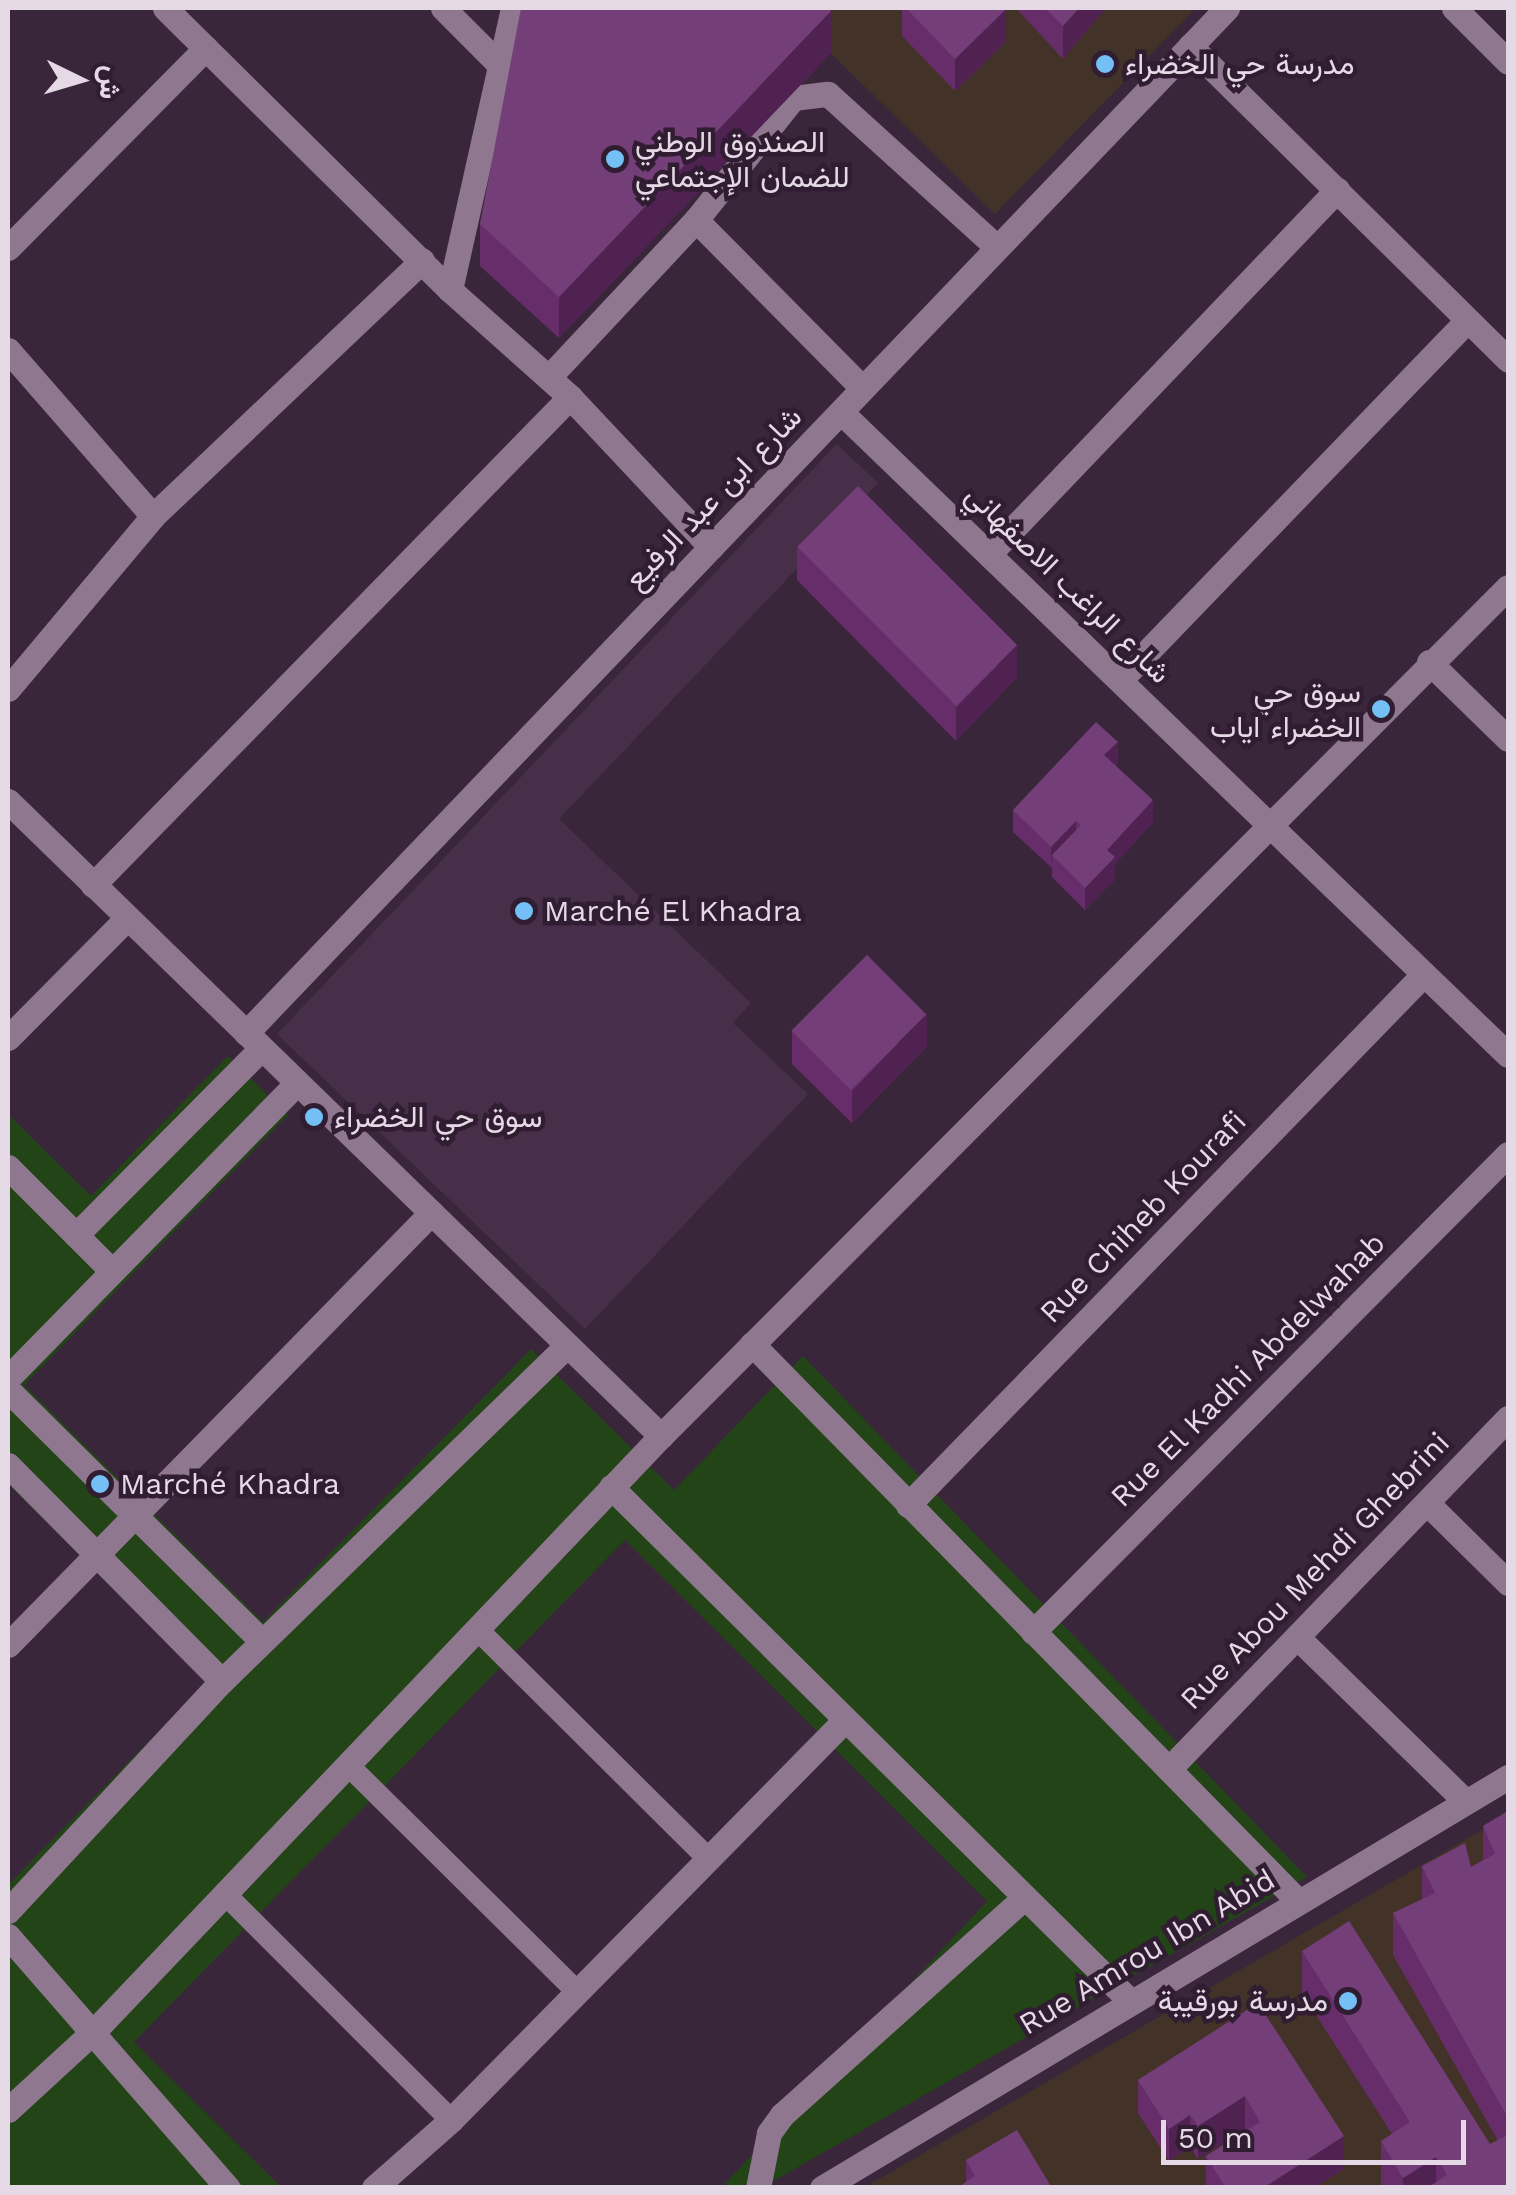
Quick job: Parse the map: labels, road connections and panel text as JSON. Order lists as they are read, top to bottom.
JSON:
{
  "streets": {
    "street": [
      "شارع ابن عبد الرفيع",
      "شارع الراغب الاصفهاني",
      "Rue Chiheb Kourafi",
      "Rue El Kadhi Abdelwahab",
      "Rue Abou Mehdi Ghebrini",
      "Rue Amrou Ibn Abid"
    ]
  },
  "crossings": [
    ["شارع ابن عبد الرفيع", "شارع الراغب الاصفهاني"],
    ["شارع الراغب الاصفهاني", "Rue Chiheb Kourafi"]
  ],
  "places": [
    "مدرسة حي الخضراء",
    "الصندوق الوطني للضمان الإجتماعي",
    "سوق حي الخضراء اياب",
    "Marché El Khadra",
    "سوق حي الخضراء",
    "Marché Khadra",
    "مدرسة بورقيبة"
  ],
  "scale_bar": "50 m",
  "north": "right"
}
